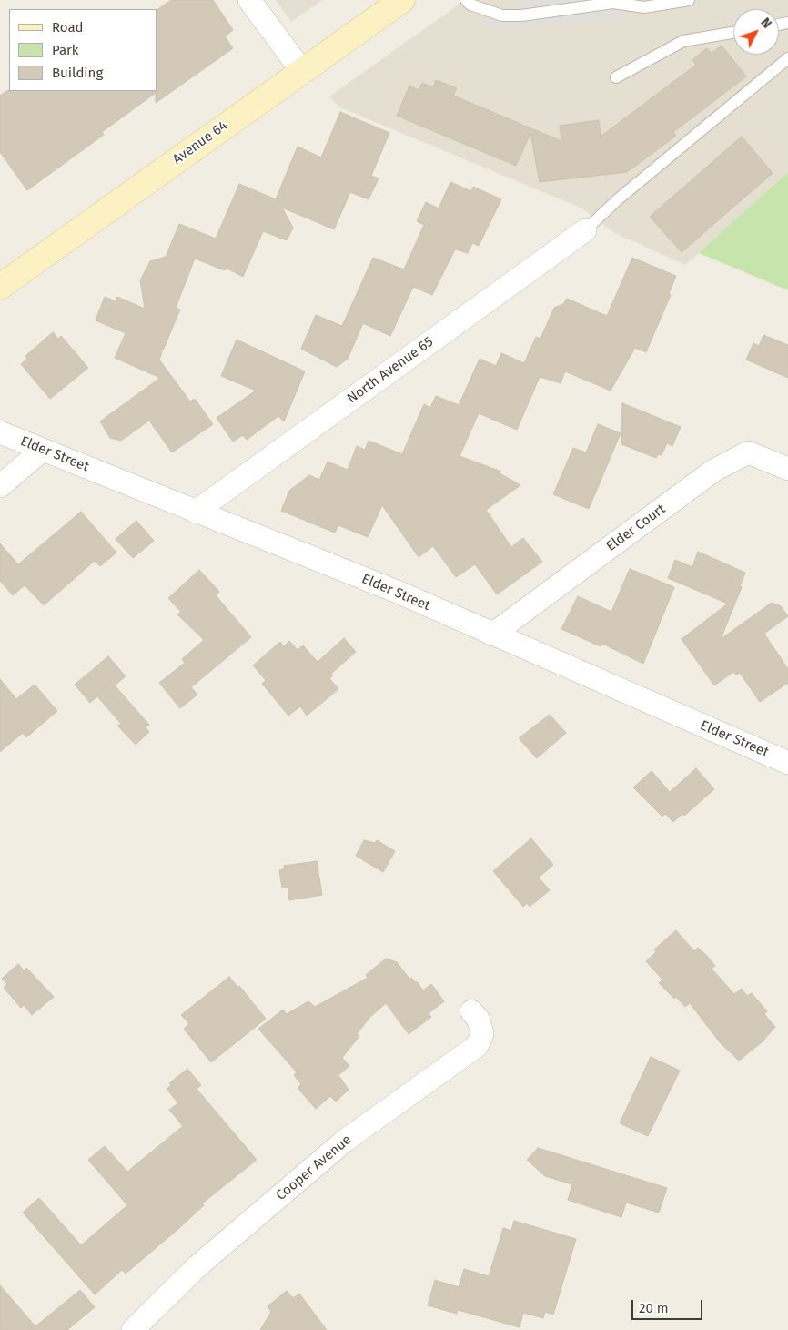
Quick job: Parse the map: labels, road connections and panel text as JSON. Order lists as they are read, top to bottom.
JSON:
{
  "streets": {
    "street": [
      "Avenue 64",
      "North Avenue 65",
      "Elder Street",
      "Elder Court",
      "Cooper Avenue"
    ]
  },
  "crossings": [
    ["North Avenue 65", "Elder Street"],
    ["Elder Street", "Elder Court"]
  ],
  "legend": ["Road", "Park", "Building"],
  "scale_bar": "20 m",
  "north": "top right"
}
